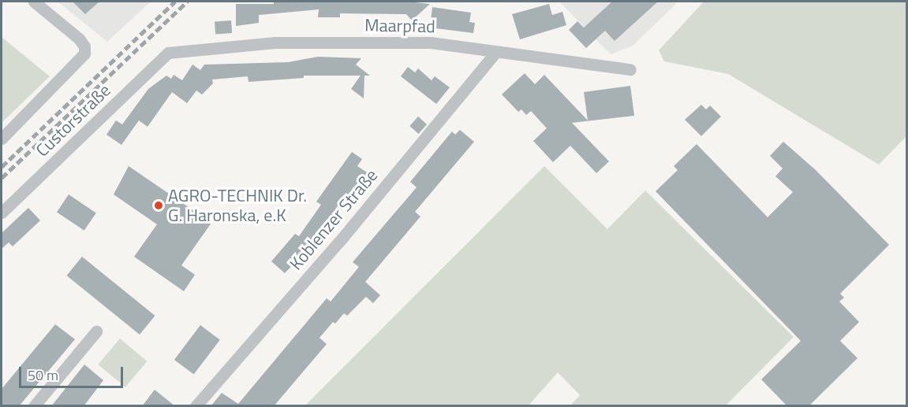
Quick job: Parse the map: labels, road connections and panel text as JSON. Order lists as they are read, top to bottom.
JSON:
{
  "streets": {
    "street": ["Maarpfad", "Custorstraße", "Koblenzer Straße"]
  },
  "crossings": [
    ["Maarpfad", "Custorstraße"],
    ["Maarpfad", "Koblenzer Straße"]
  ],
  "places": ["AGRO-TECHNIK Dr. G. Haronska, e.K"],
  "scale_bar": "50 m"
}
